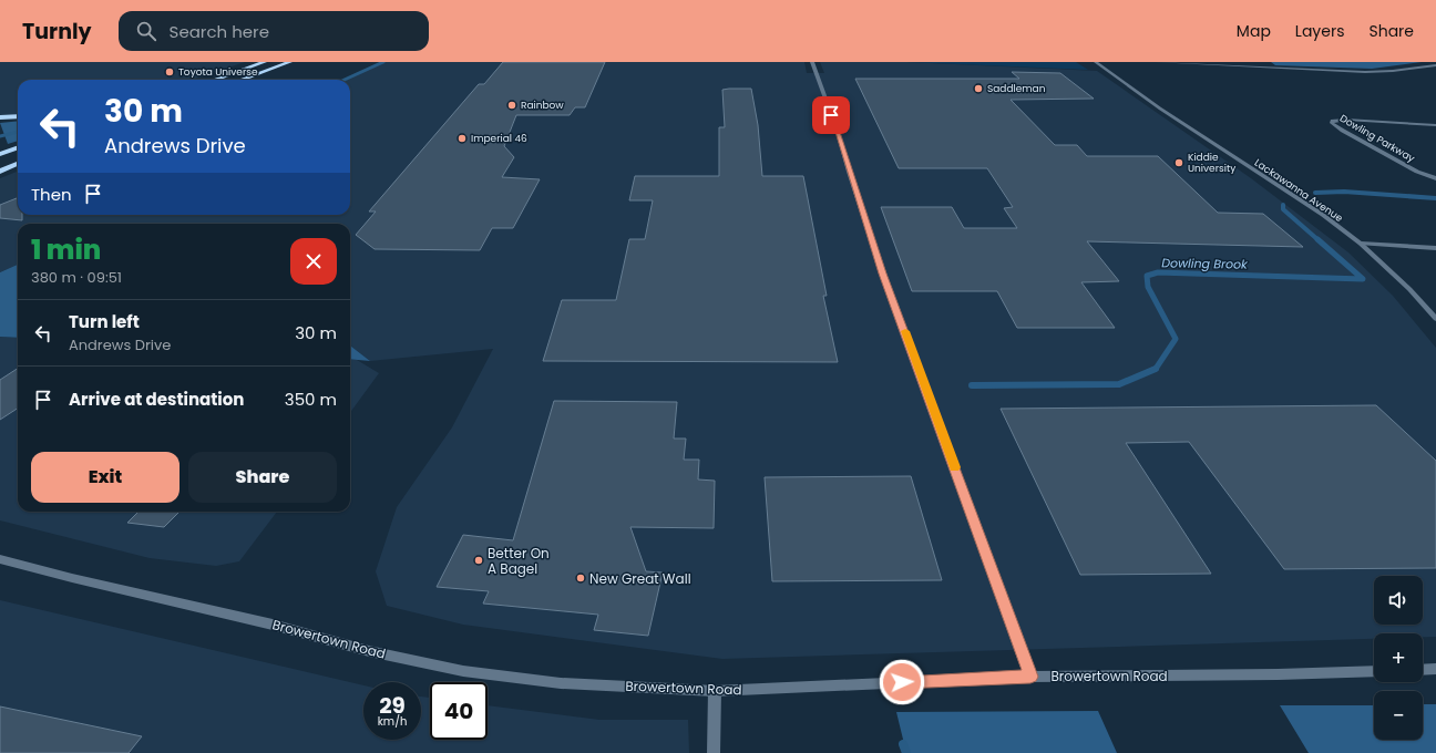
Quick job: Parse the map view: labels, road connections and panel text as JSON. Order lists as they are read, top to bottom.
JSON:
{
  "streets": {
    "street": ["Dowling Parkway", "Lackawanna Avenue", "Browertown Road"]
  },
  "water": ["Dowling Brook"],
  "places": [
    "Toyota Universe",
    "Saddleman",
    "Rainbow",
    "Imperial 46",
    "Kiddie University",
    "Better On A Bagel",
    "New Great Wall"
  ],
  "page": {
    "header": "Turnly",
    "search": "Search here",
    "nav": ["Map", "Layers", "Share"],
    "turn": ["30 m", "Andrews Drive"],
    "then": "Then",
    "heading": ["1 min", "380 m · 09:51"],
    "list": [
      {
        "name": "Turn left",
        "note": "Andrews Drive",
        "value": "30 m"
      },
      {
        "name": "Arrive at destination",
        "value": "350 m"
      }
    ],
    "buttons": ["Exit", "Share"],
    "map_buttons": ["+", "−"],
    "speed": "29 km/h",
    "limit": "40"
  }
}
